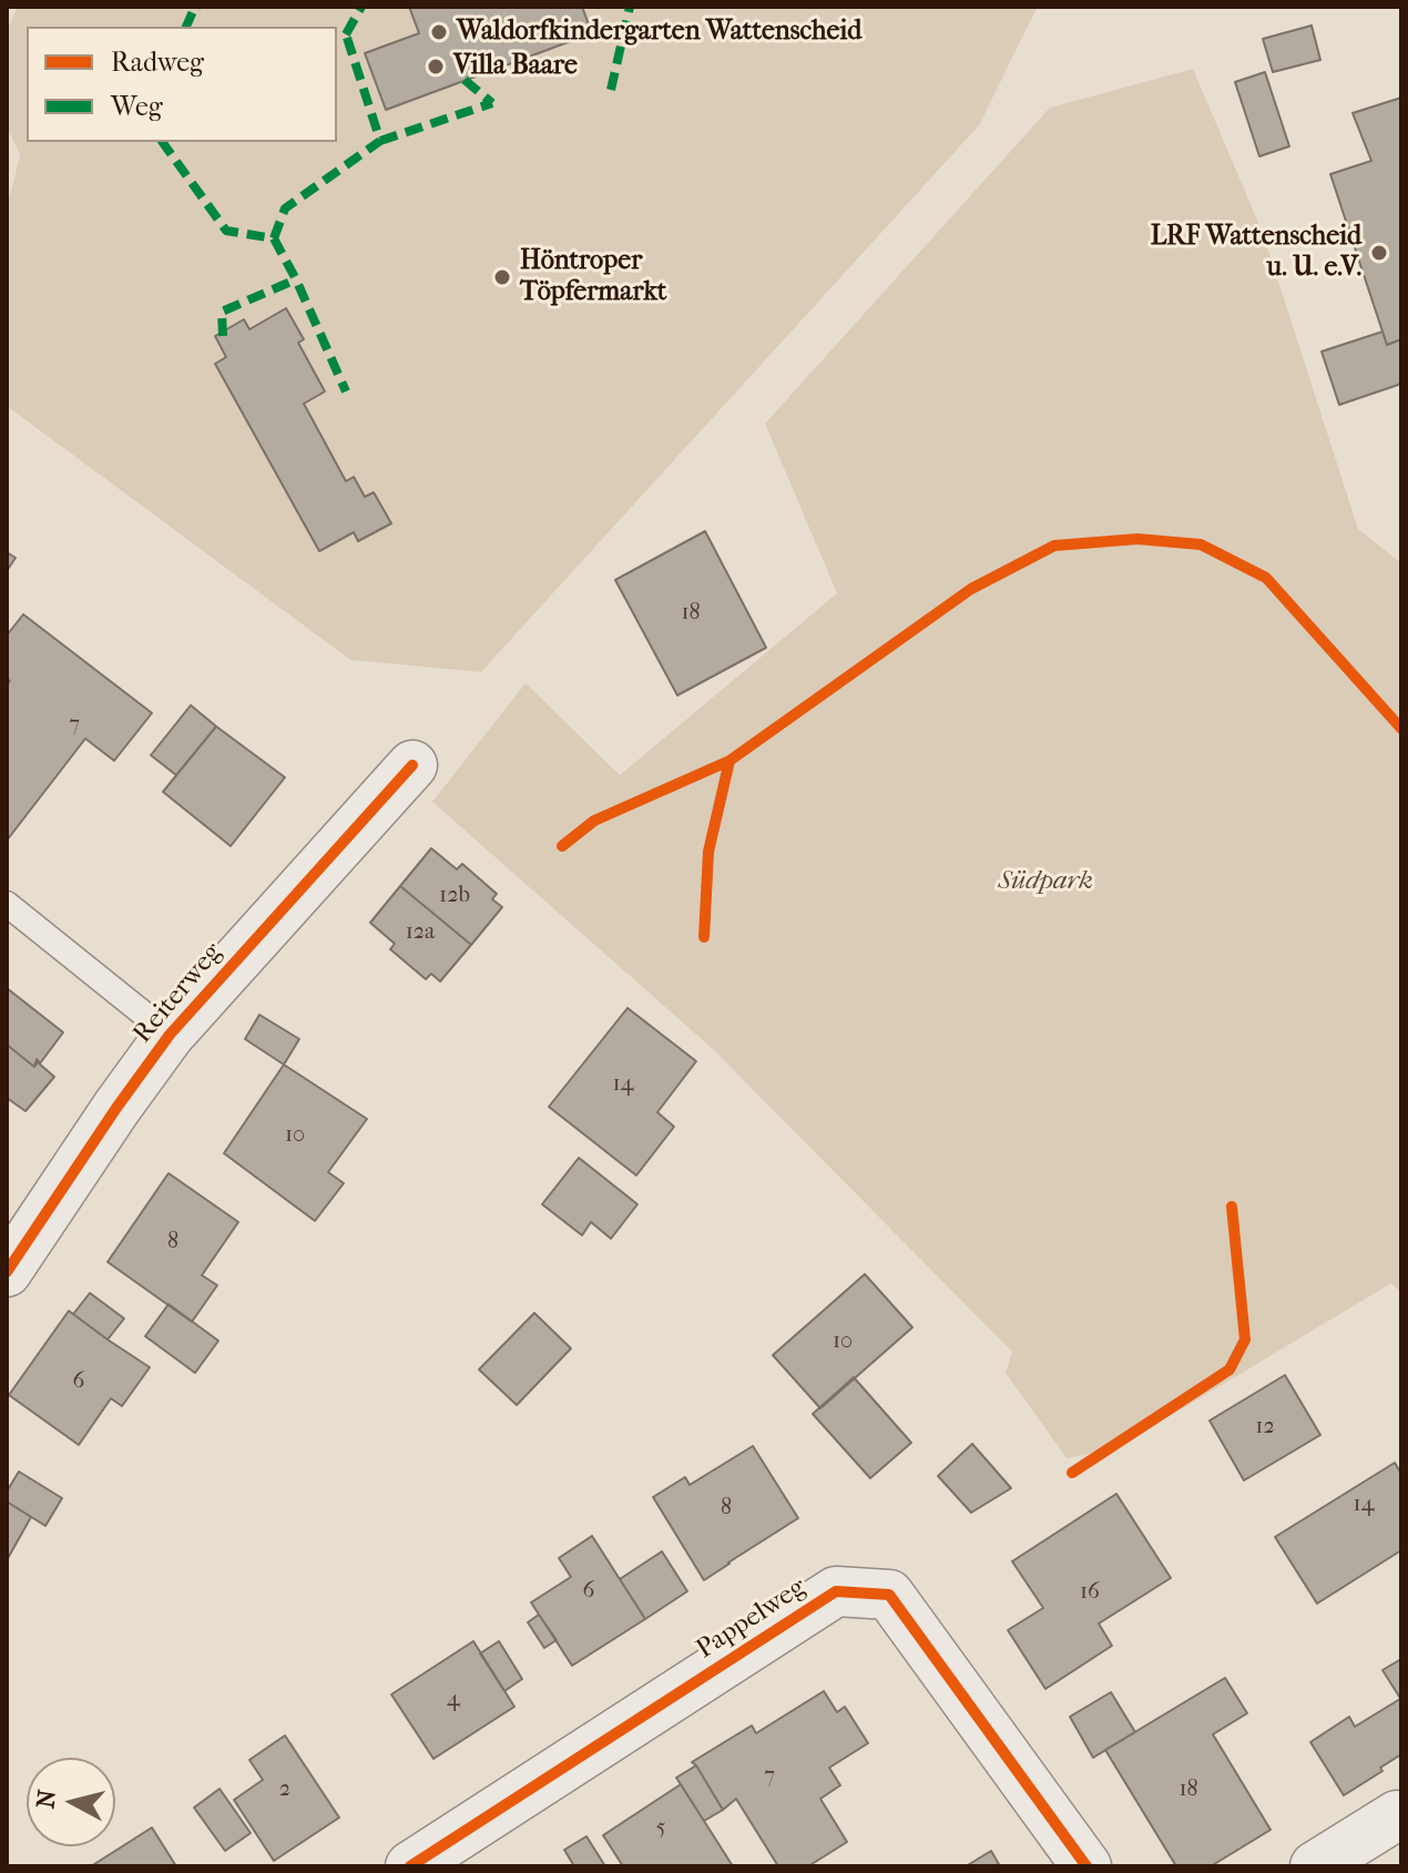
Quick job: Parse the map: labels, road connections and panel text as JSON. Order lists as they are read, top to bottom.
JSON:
{
  "streets": {
    "street": ["Reiterweg", "Pappelweg"]
  },
  "parks": ["Südpark"],
  "places": [
    "Waldorfkindergarten Wattenscheid",
    "Villa Baare",
    "LRF Wattenscheid u. U. e.V.",
    "Höntroper Töpfermarkt"
  ],
  "house_numbers": [
    "18",
    "7",
    "12b",
    "12a",
    "14",
    "10",
    "8",
    "10",
    "6",
    "12",
    "14",
    "8",
    "6",
    "16",
    "4",
    "7",
    "2",
    "18",
    "5"
  ],
  "legend": ["Radweg", "Weg"],
  "north": "left"
}
